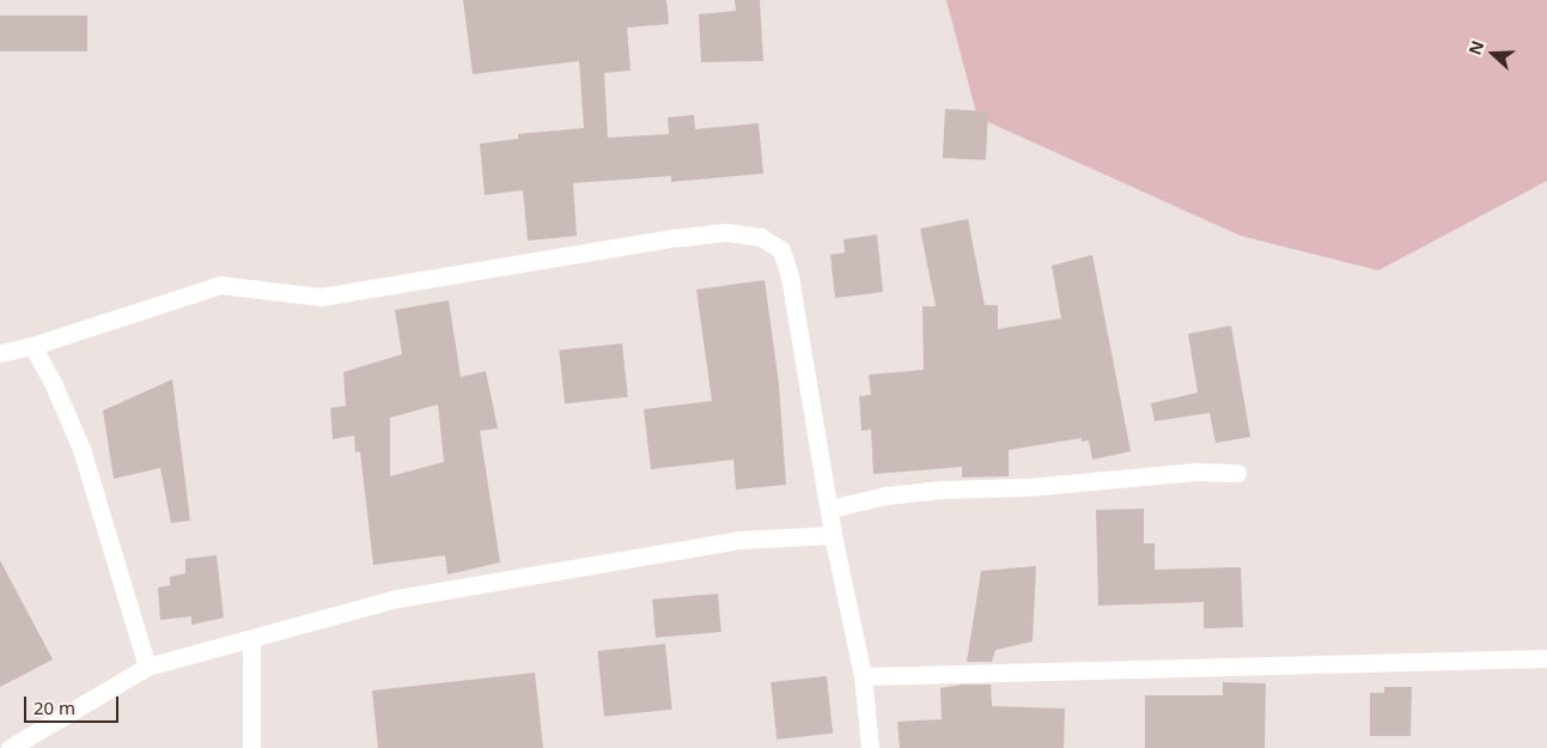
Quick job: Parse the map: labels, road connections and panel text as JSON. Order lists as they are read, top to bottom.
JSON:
{
  "scale_bar": "20 m",
  "north": "left"
}
